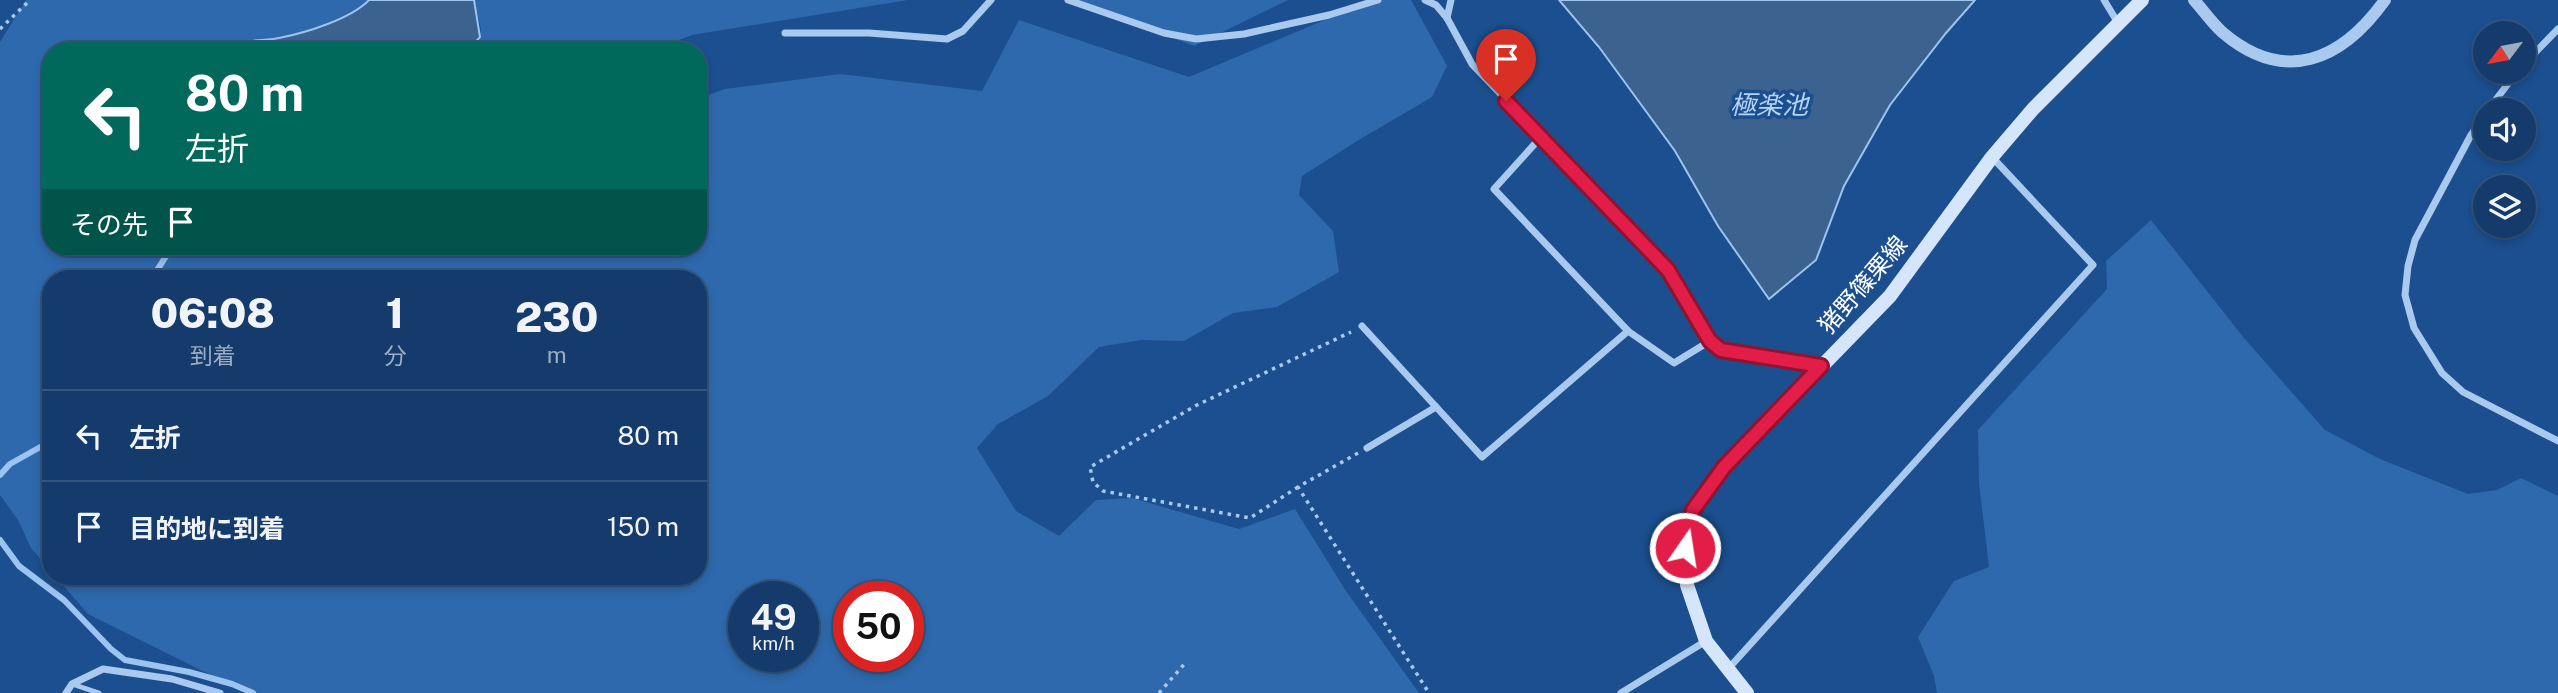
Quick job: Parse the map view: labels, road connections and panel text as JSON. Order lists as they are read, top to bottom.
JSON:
{
  "streets": {
    "main road": ["猪野篠栗線"]
  },
  "water": ["極楽池"],
  "north": "bottom left",
  "page": {
    "turn": ["80 m", "左折"],
    "then": "その先",
    "eta": [
      "06:08",
      "到着",
      "1",
      "分",
      "230",
      "m"
    ],
    "list": [
      {
        "name": "左折",
        "value": "80 m"
      },
      {
        "name": "目的地に到着",
        "value": "150 m"
      }
    ],
    "speed": "49 km/h",
    "limit": "50"
  }
}
